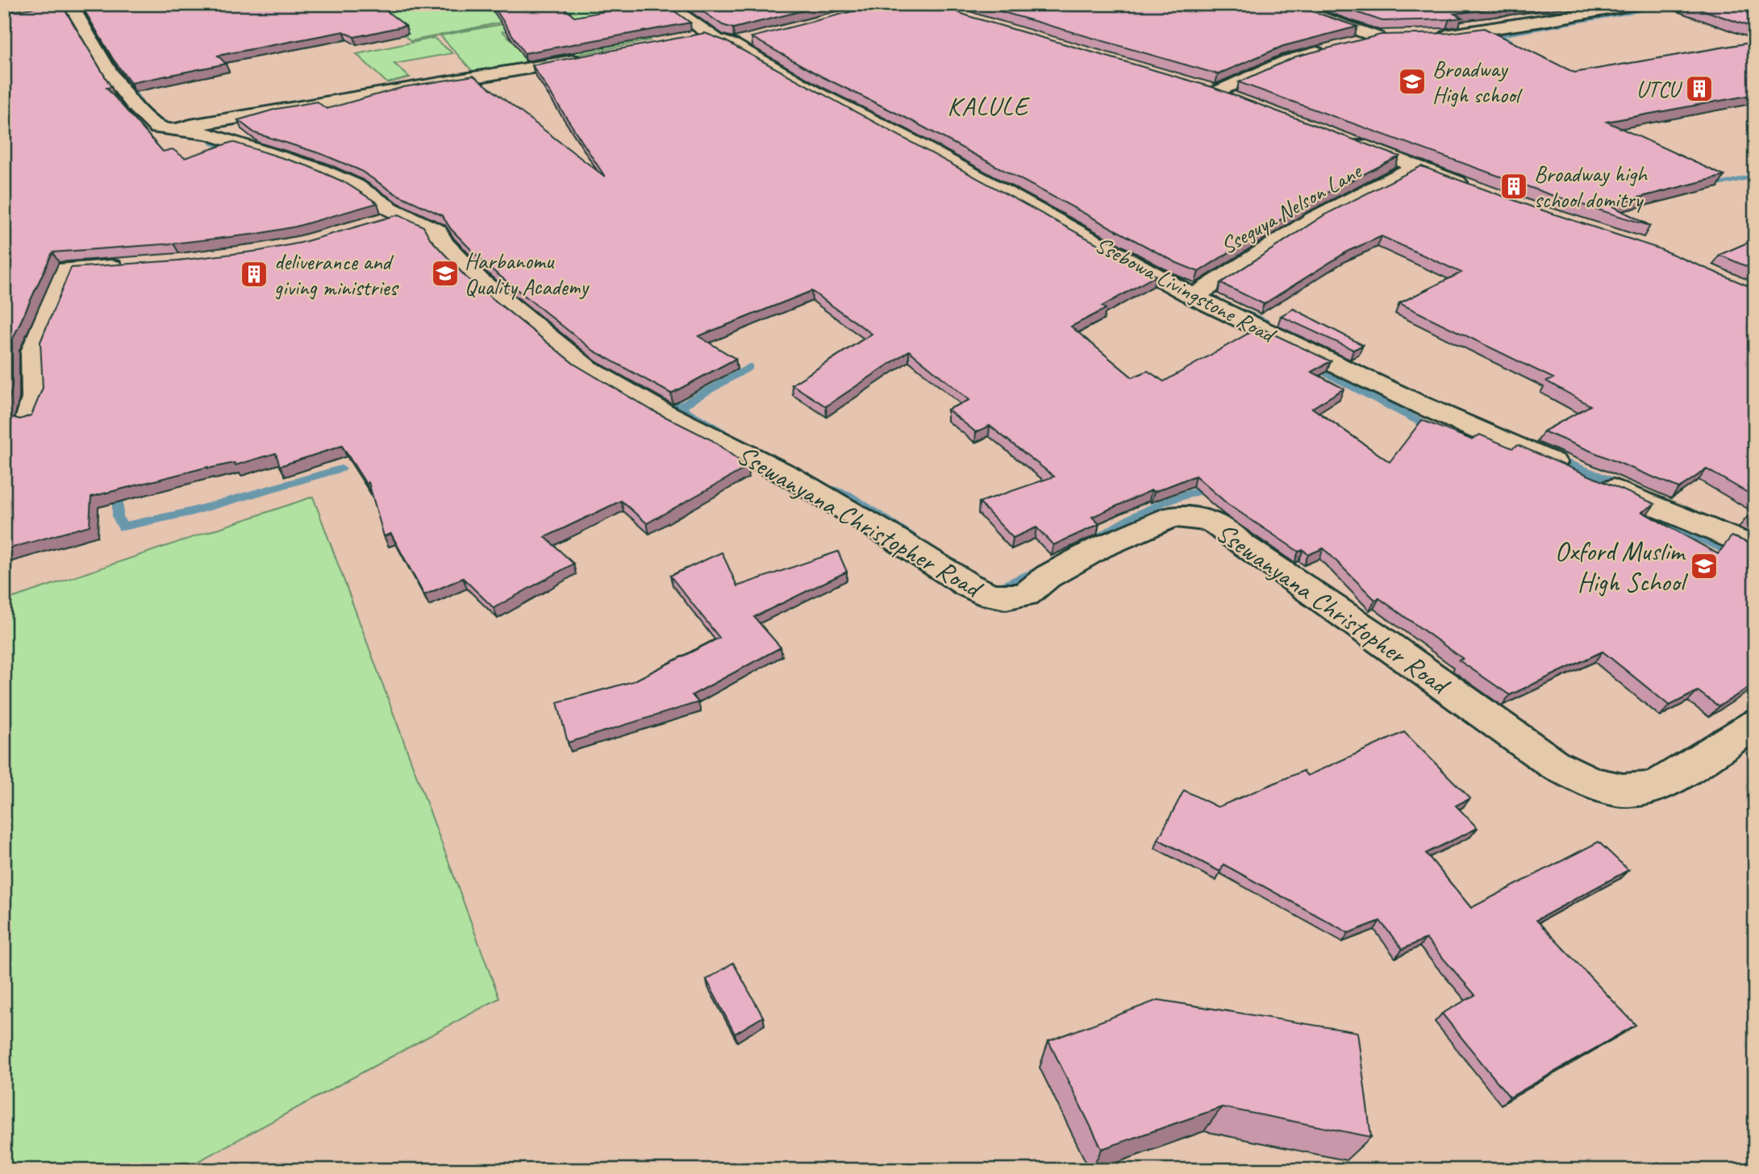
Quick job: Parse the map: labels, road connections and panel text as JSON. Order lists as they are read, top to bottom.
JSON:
{
  "streets": {
    "street": ["Sseguya Nelson Lane", "Ssebowa Livingstone Road", "Ssewanyana Christopher Road"]
  },
  "crossings": [
    ["Sseguya Nelson Lane", "Ssebowa Livingstone Road"]
  ],
  "districts": ["KALULE"],
  "places": {
    "school or university": ["Broadway High school", "Harbanomu Quality Academy", "Oxford Muslim High School"],
    "building": ["UTCU", "Broadway high school domitry", "deliverance and giving ministries"]
  }
}
